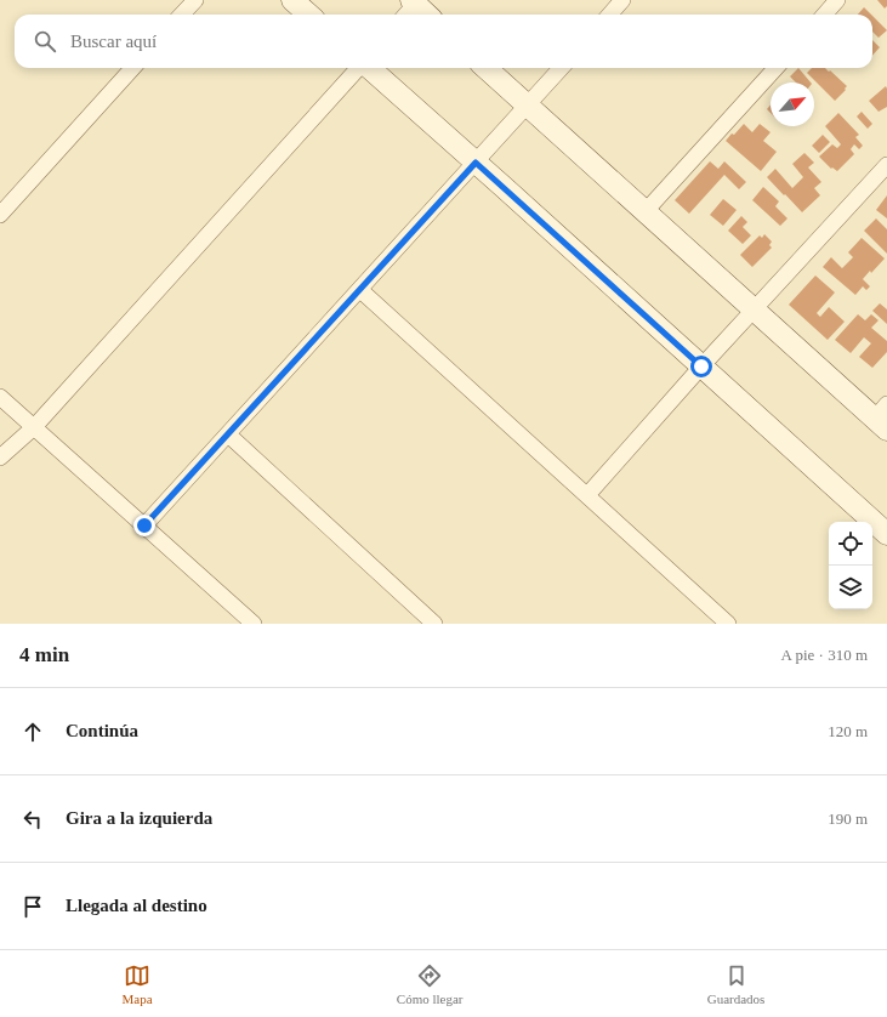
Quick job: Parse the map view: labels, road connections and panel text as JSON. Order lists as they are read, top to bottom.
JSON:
{
  "north": "top right",
  "page": {
    "search": "Buscar aquí",
    "heading": ["4 min", "A pie · 310 m"],
    "list": [
      ["Continúa", "120 m"],
      ["Gira a la izquierda", "190 m"],
      "Llegada al destino"
    ],
    "nav": ["Mapa", "Cómo llegar", "Guardados"]
  }
}
